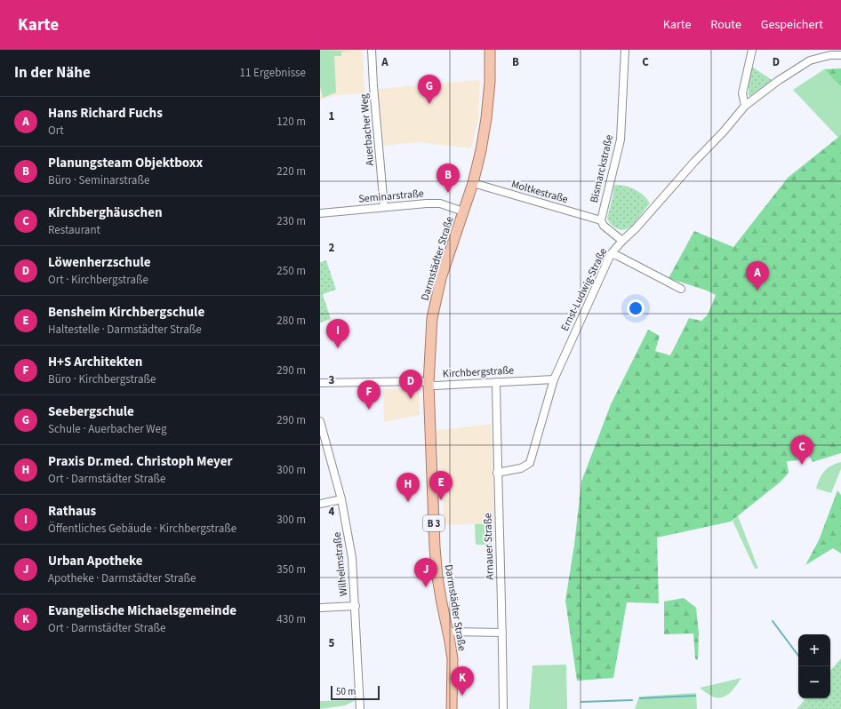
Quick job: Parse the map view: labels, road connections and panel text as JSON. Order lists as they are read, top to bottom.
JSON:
{
  "streets": {
    "main road": ["Darmstädter Straße", "B 3"],
    "street": [
      "Auerbacher Weg",
      "Bismarckstraße",
      "Moltkestraße",
      "Seminarstraße",
      "Ernst-Ludwig-Straße",
      "Kirchbergstraße",
      "Arnauer Straße",
      "Wilhelmstraße"
    ]
  },
  "crossings": [
    ["Auerbacher Weg", "Seminarstraße"],
    ["Bismarckstraße", "Moltkestraße"],
    ["Moltkestraße", "Darmstädter Straße"],
    ["Seminarstraße", "Darmstädter Straße"],
    ["Darmstädter Straße", "Kirchbergstraße"],
    ["Ernst-Ludwig-Straße", "Kirchbergstraße"],
    ["Ernst-Ludwig-Straße", "Arnauer Straße"],
    ["Kirchbergstraße", "Arnauer Straße"]
  ],
  "scale_bar": "50 m",
  "page": {
    "header": "Karte",
    "nav": ["Karte", "Route", "Gespeichert"],
    "heading": ["In der Nähe", "11 Ergebnisse"],
    "pins": [
      "G",
      "B",
      "A",
      "I",
      "D",
      "F",
      "C",
      "E",
      "H",
      "J",
      "K"
    ],
    "list": [
      {
        "mark": "A",
        "name": "Hans Richard Fuchs",
        "note": "Ort",
        "value": "120 m"
      },
      {
        "mark": "B",
        "name": "Planungsteam Objektboxx",
        "note": "Büro · Seminarstraße",
        "value": "220 m"
      },
      {
        "mark": "C",
        "name": "Kirchberghäuschen",
        "note": "Restaurant",
        "value": "230 m"
      },
      {
        "mark": "D",
        "name": "Löwenherzschule",
        "note": "Ort · Kirchbergstraße",
        "value": "250 m"
      },
      {
        "mark": "E",
        "name": "Bensheim Kirchbergschule",
        "note": "Haltestelle · Darmstädter Straße",
        "value": "280 m"
      },
      {
        "mark": "F",
        "name": "H+S Architekten",
        "note": "Büro · Kirchbergstraße",
        "value": "290 m"
      },
      {
        "mark": "G",
        "name": "Seebergschule",
        "note": "Schule · Auerbacher Weg",
        "value": "290 m"
      },
      {
        "mark": "H",
        "name": "Praxis Dr.med. Christoph Meyer",
        "note": "Ort · Darmstädter Straße",
        "value": "300 m"
      },
      {
        "mark": "I",
        "name": "Rathaus",
        "note": "Öffentliches Gebäude · Kirchbergstraße",
        "value": "300 m"
      },
      {
        "mark": "J",
        "name": "Urban Apotheke",
        "note": "Apotheke · Darmstädter Straße",
        "value": "350 m"
      },
      {
        "mark": "K",
        "name": "Evangelische Michaelsgemeinde",
        "note": "Ort · Darmstädter Straße",
        "value": "430 m"
      }
    ],
    "map_buttons": ["+", "−"],
    "scale": "50 m"
  },
  "grid": {
    "columns": [
      "A",
      "B",
      "C",
      "D"
    ],
    "rows": [
      "1",
      "2",
      "3",
      "4",
      "5"
    ]
  }
}
